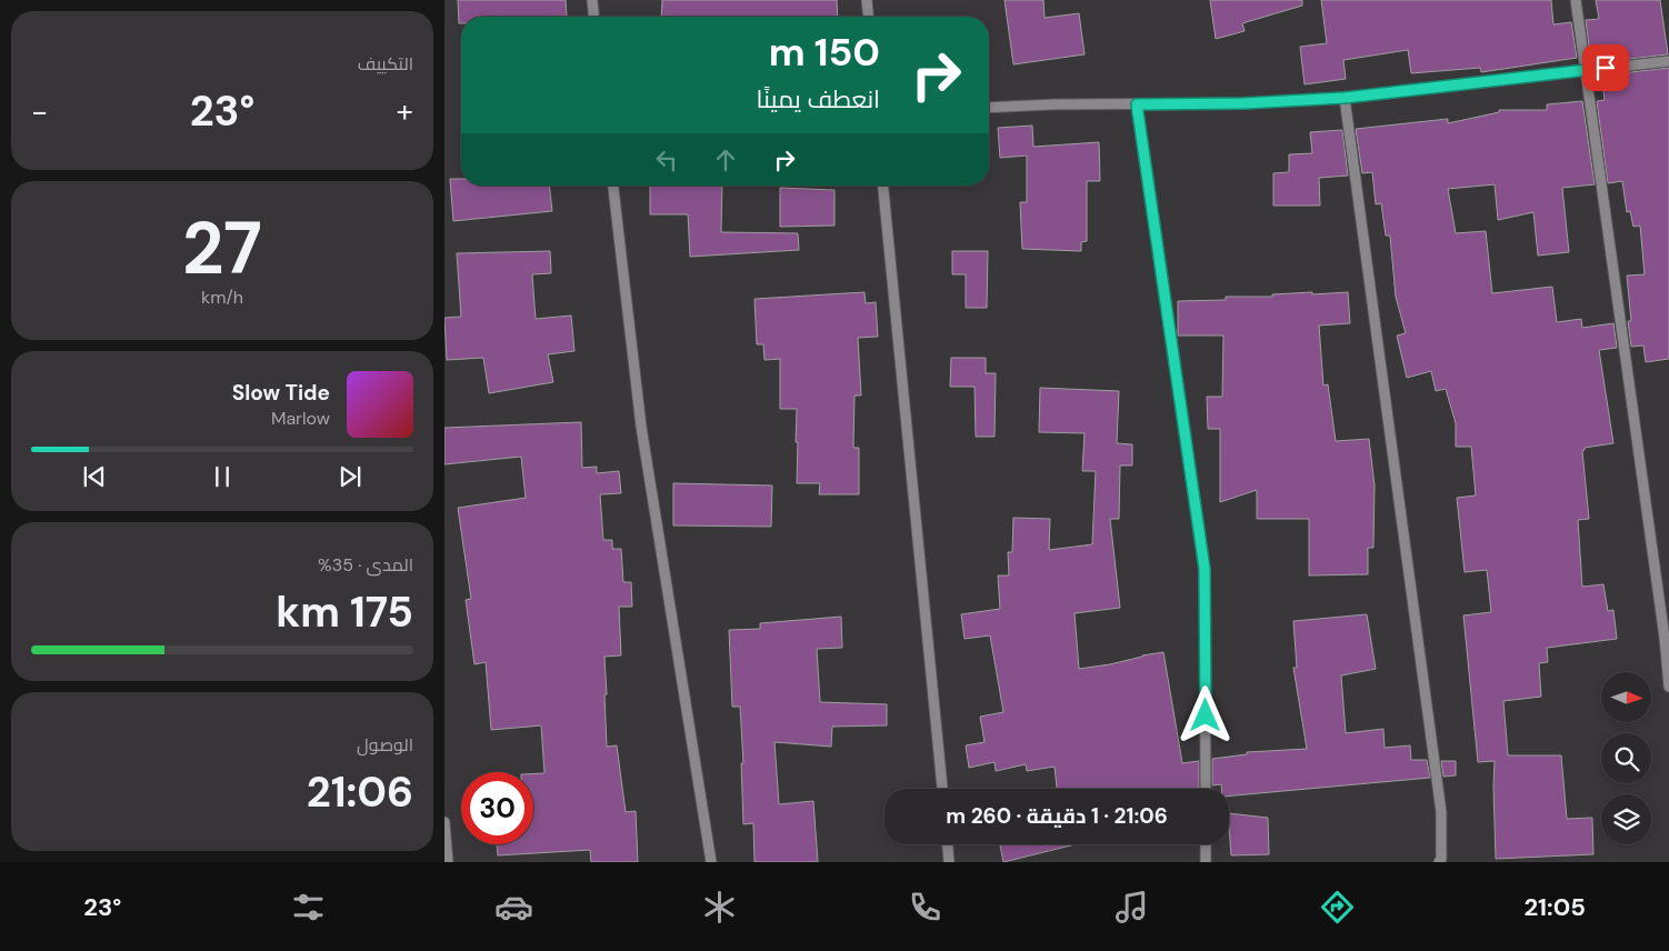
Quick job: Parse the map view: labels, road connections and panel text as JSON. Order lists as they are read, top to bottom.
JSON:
{
  "north": "right",
  "page": {
    "tile": [
      "التكييف",
      ["27", "km/h"],
      ["المدى · 35%", "175 km"],
      ["الوصول", "21:06"]
    ],
    "turn": ["150 m", "انعطف يمينًا"],
    "heat": ["−", "23°", "+"],
    "song": ["Slow Tide", "Marlow"],
    "limit": "30",
    "trip": "21:06 · 1 دقيقة · 260 m",
    "tabs": ["21:05", "23°"]
  }
}
